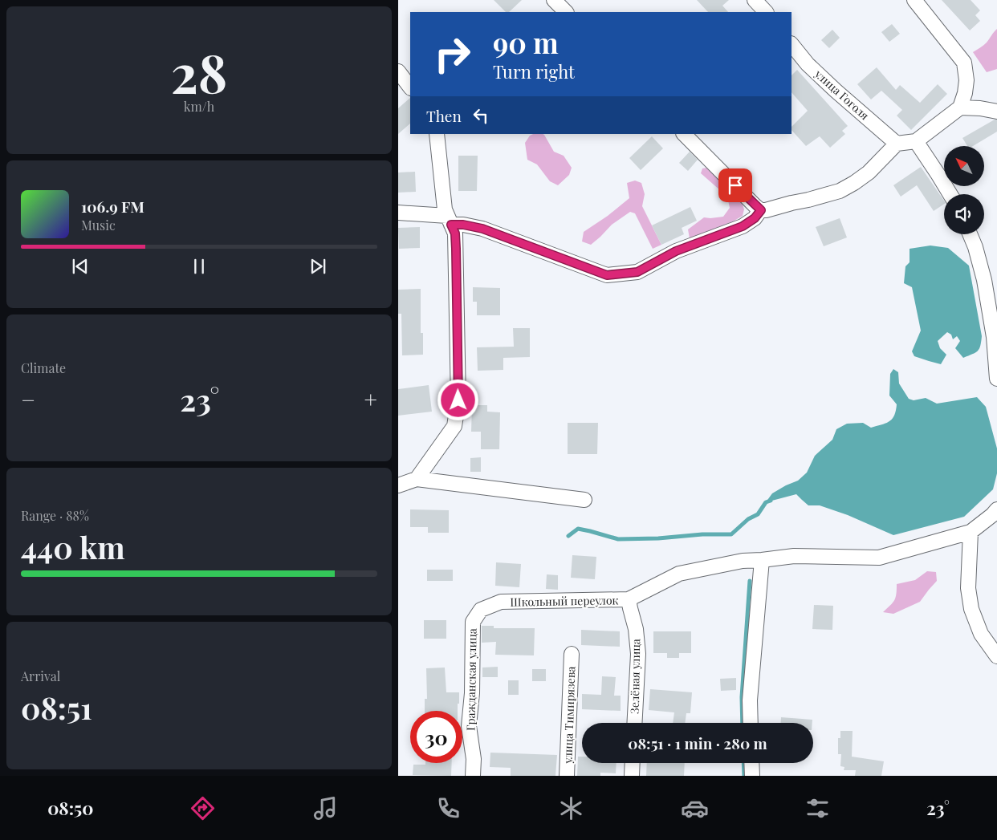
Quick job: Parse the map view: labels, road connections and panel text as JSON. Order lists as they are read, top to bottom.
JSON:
{
  "streets": {
    "street": [
      "улица Гоголя",
      "Школьный переулок",
      "Зелёная улица",
      "Гражданская улица",
      "улица Тимирязева"
    ]
  },
  "crossings": [
    ["Школьный переулок", "Зелёная улица"],
    ["Школьный переулок", "Гражданская улица"]
  ],
  "north": "top left",
  "page": {
    "tile": [
      ["28", "km/h"],
      "Climate",
      ["Range · 88%", "440 km"],
      ["Arrival", "08:51"]
    ],
    "turn": ["90 m", "Turn right"],
    "then": "Then",
    "song": ["106.9 FM", "Music"],
    "heat": ["−", "23°", "+"],
    "limit": "30",
    "trip": "08:51 · 1 min · 280 m",
    "tabs": ["08:50", "23°"]
  }
}
